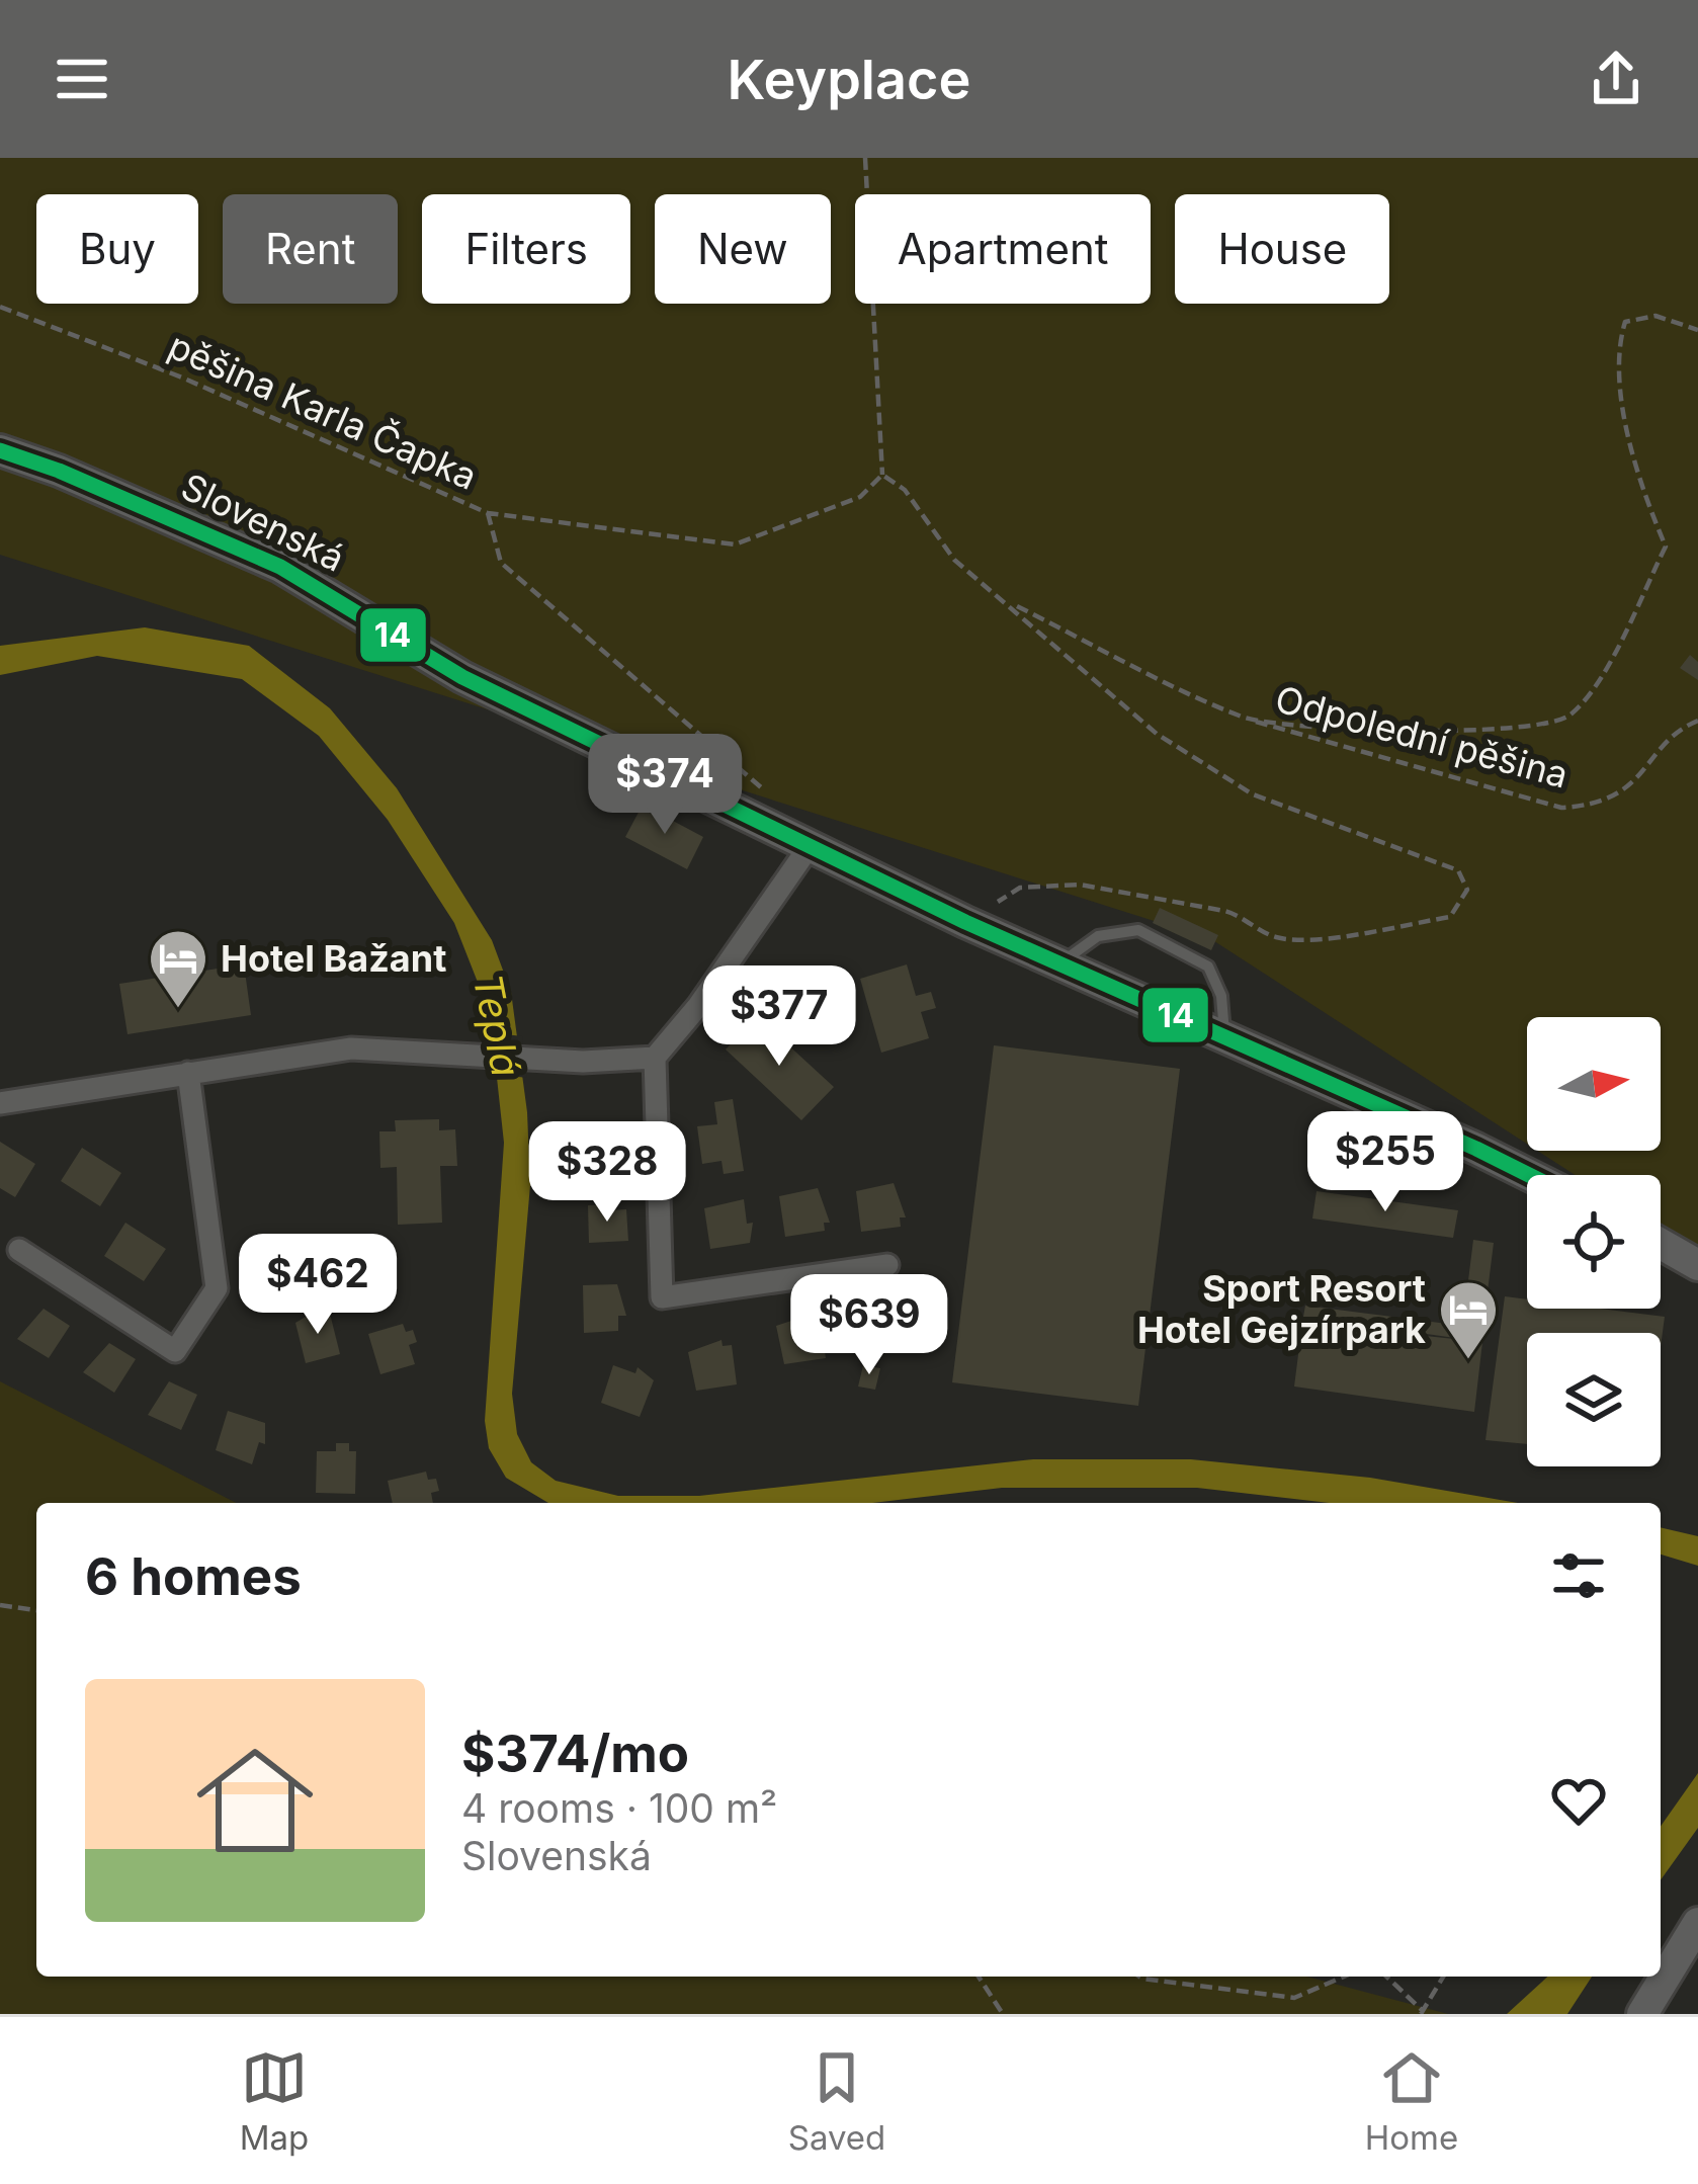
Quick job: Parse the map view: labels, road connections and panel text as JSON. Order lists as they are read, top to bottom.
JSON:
{
  "streets": {
    "street": ["Slovenská"],
    "path": ["pěšina Karla Čapka", "Odpolední pěšina"]
  },
  "water": ["Teplá"],
  "places": {
    "hotel": ["Hotel Bažant", "Sport Resort Hotel Gejzírpark"]
  },
  "lines": ["transit line 14"],
  "north": "right",
  "page": {
    "header": "Keyplace",
    "chip": [
      "Buy",
      "Rent",
      "Filters",
      "New",
      "Apartment",
      "House"
    ],
    "price": [
      "$374",
      "$377",
      "$255",
      "$328",
      "$462",
      "$639"
    ],
    "heading": "6 homes",
    "list": [
      {
        "name": "$374/mo",
        "note": "4 rooms · 100 m² · Slovenská"
      }
    ],
    "tabs": ["Map", "Saved", "Home"]
  }
}
